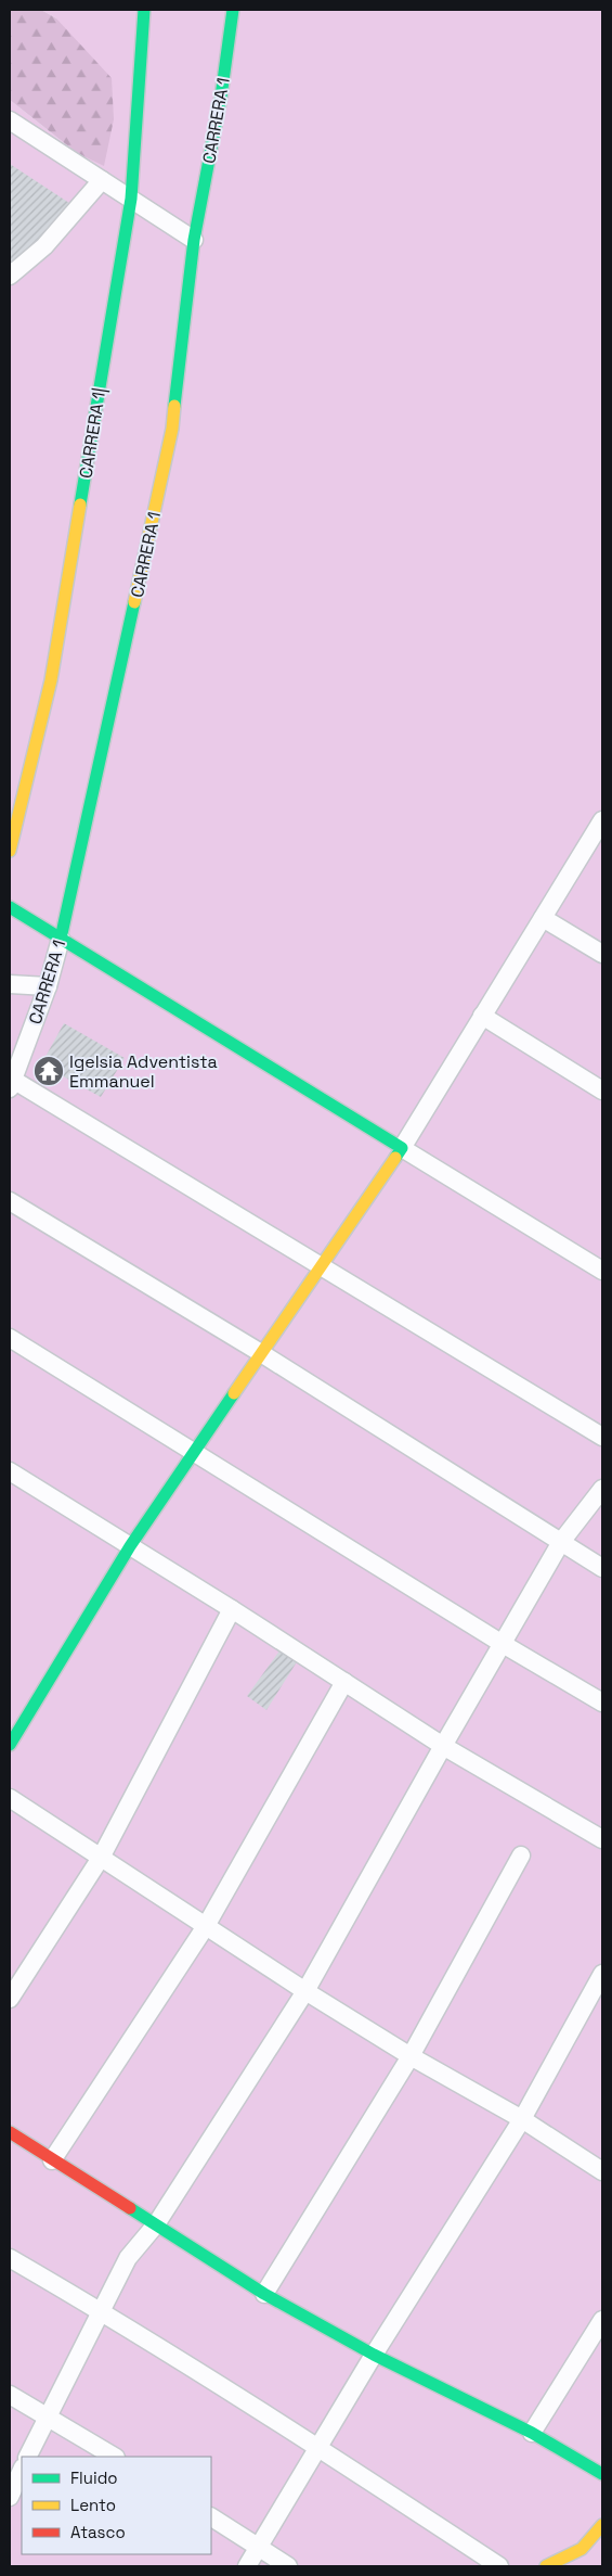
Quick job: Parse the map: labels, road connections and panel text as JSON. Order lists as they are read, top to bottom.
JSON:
{
  "streets": {
    "street": ["CARRERA 1", "CARRERA 1|"]
  },
  "places": {
    "temple": ["Igelsia Adventista Emmanuel"]
  },
  "legend": ["Fluido", "Lento", "Atasco"]
}
